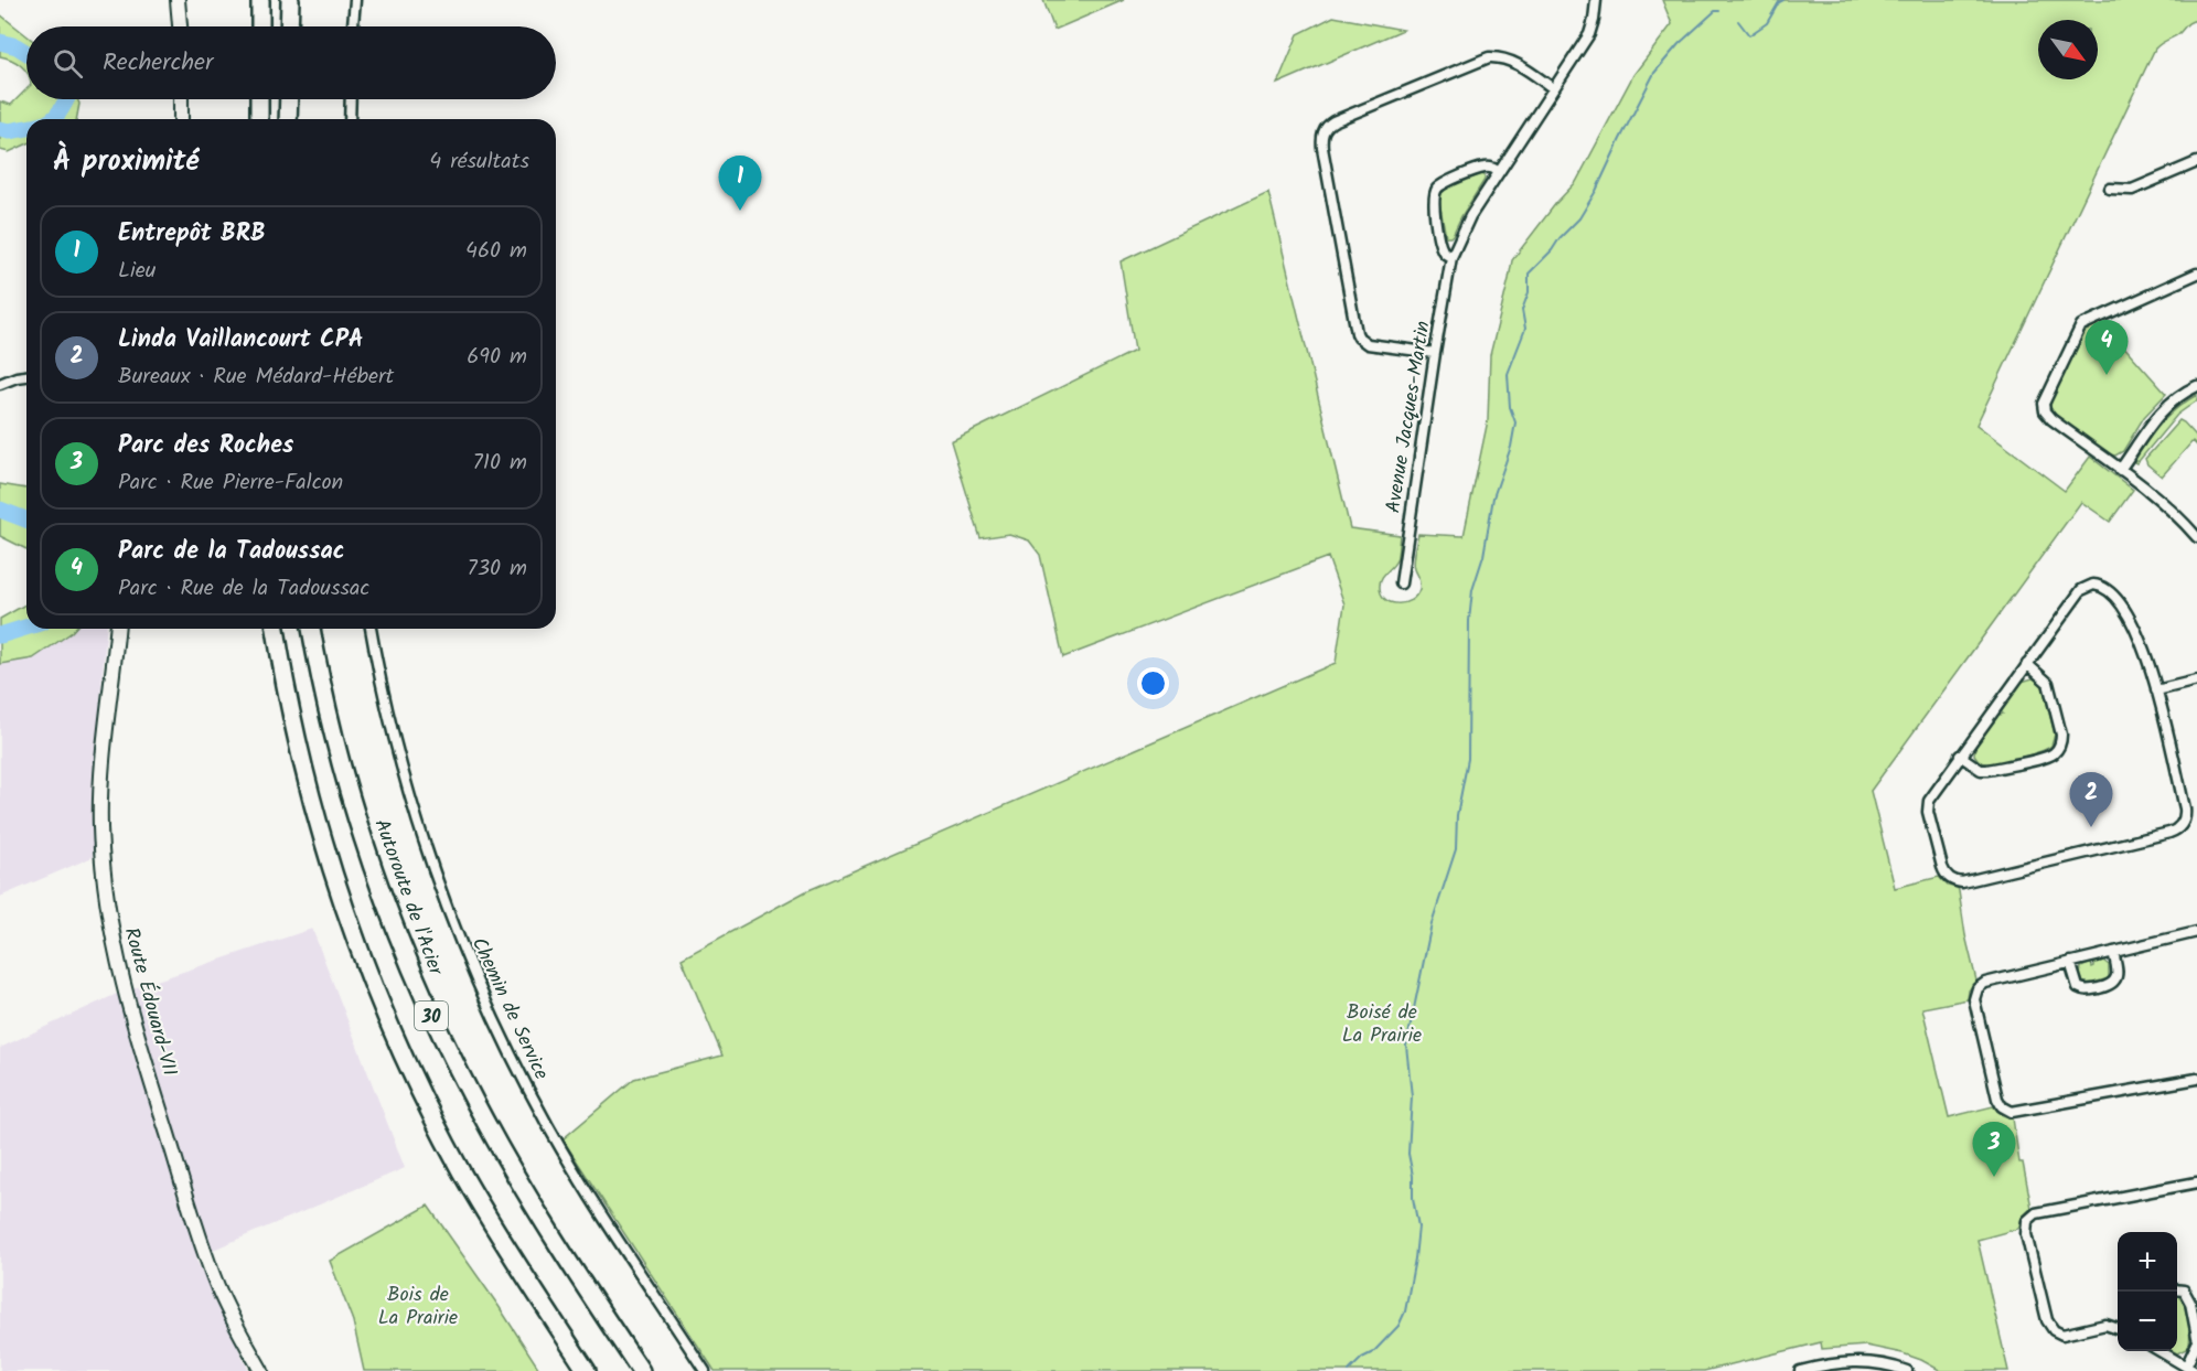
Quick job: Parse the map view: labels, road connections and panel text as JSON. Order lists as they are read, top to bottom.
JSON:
{
  "streets": {
    "highway": ["Autoroute de l'Acier", "30"],
    "main road": ["Route Édouard-VII"],
    "street": ["Avenue Jacques-Martin", "Chemin de Service"]
  },
  "parks": ["Boisé de La Prairie", "Bois de La Prairie"],
  "north": "bottom right",
  "page": {
    "search": "Rechercher",
    "heading": ["À proximité", "4 résultats"],
    "pins": [
      "1",
      "4",
      "2",
      "3"
    ],
    "list": [
      {
        "mark": "1",
        "name": "Entrepôt BRB",
        "note": "Lieu",
        "value": "460 m"
      },
      {
        "mark": "2",
        "name": "Linda Vaillancourt CPA",
        "note": "Bureaux · Rue Médard-Hébert",
        "value": "690 m"
      },
      {
        "mark": "3",
        "name": "Parc des Roches",
        "note": "Parc · Rue Pierre-Falcon",
        "value": "710 m"
      },
      {
        "mark": "4",
        "name": "Parc de la Tadoussac",
        "note": "Parc · Rue de la Tadoussac",
        "value": "730 m"
      }
    ],
    "map_buttons": ["+", "−"]
  }
}
